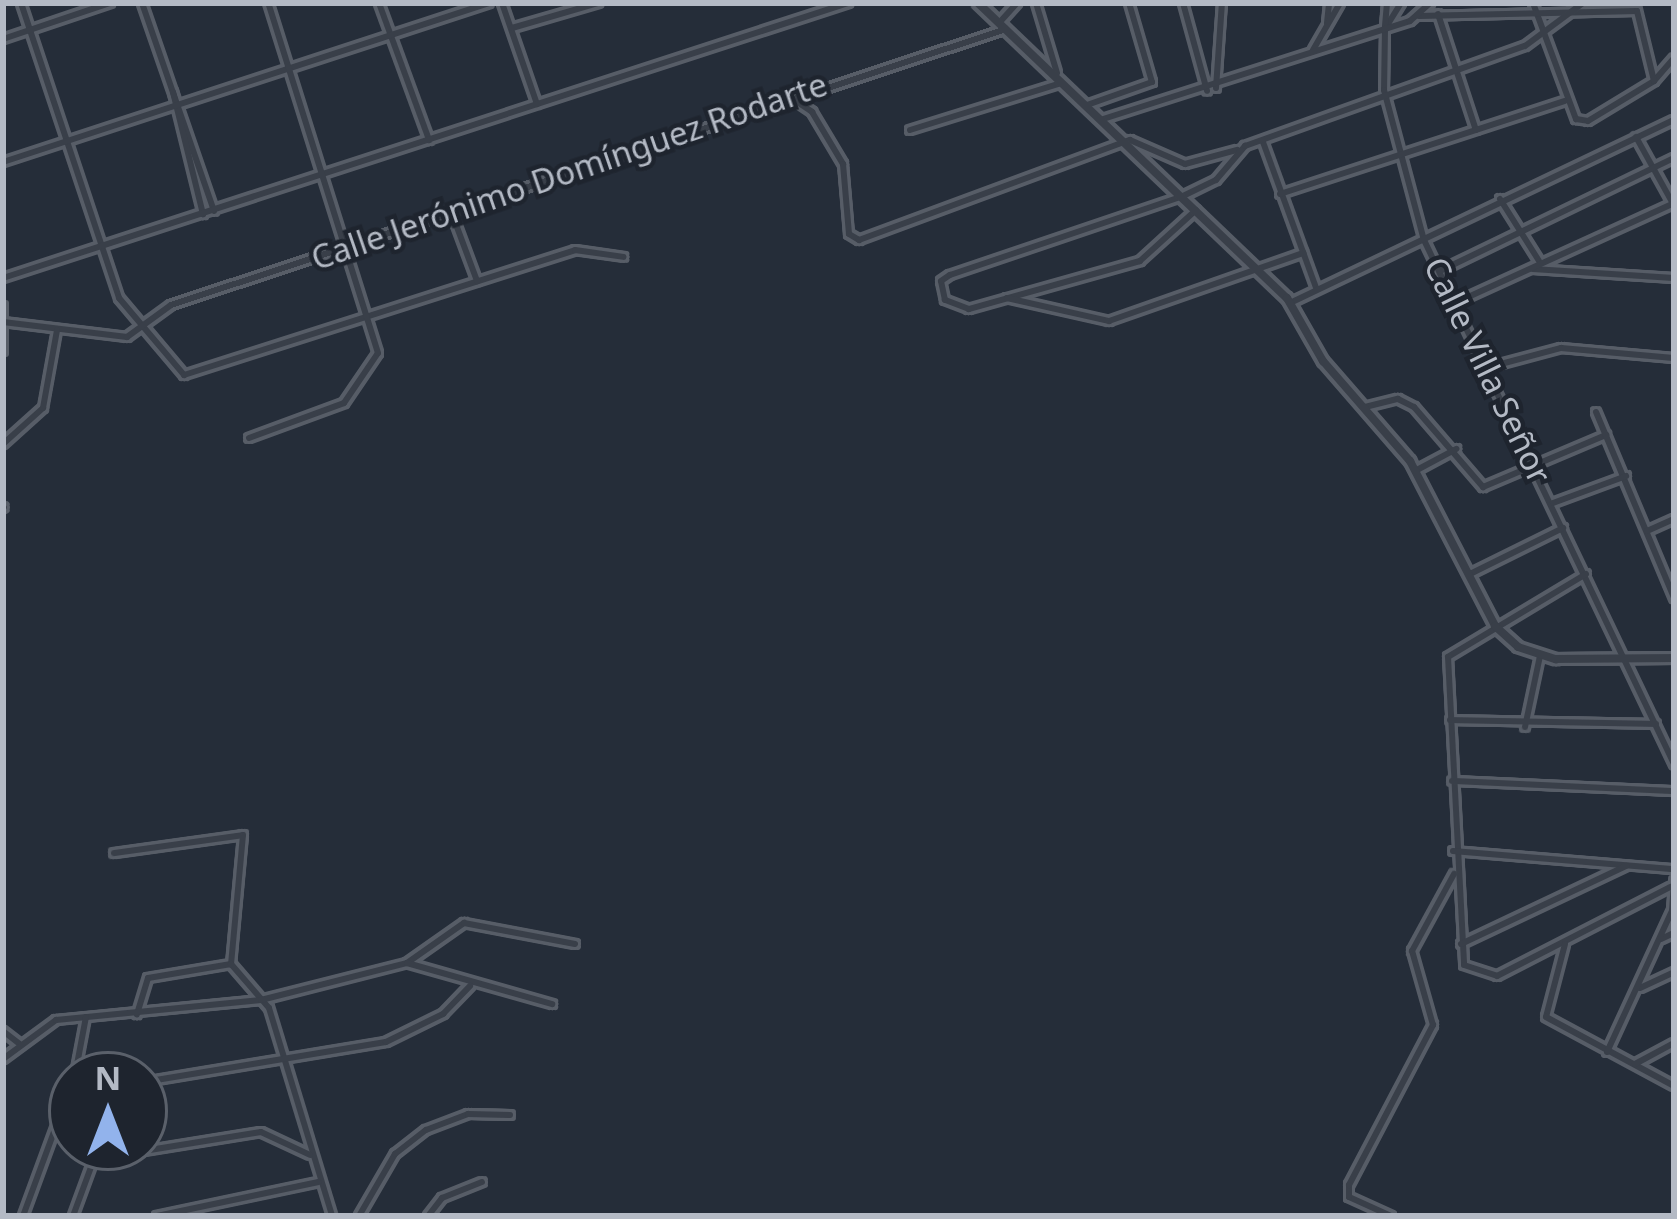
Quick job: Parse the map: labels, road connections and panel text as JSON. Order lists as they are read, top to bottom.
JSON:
{
  "streets": {
    "street": ["Calle Jerónimo Domínguez Rodarte", "Calle Villa Señor"]
  },
  "north": "top"
}
